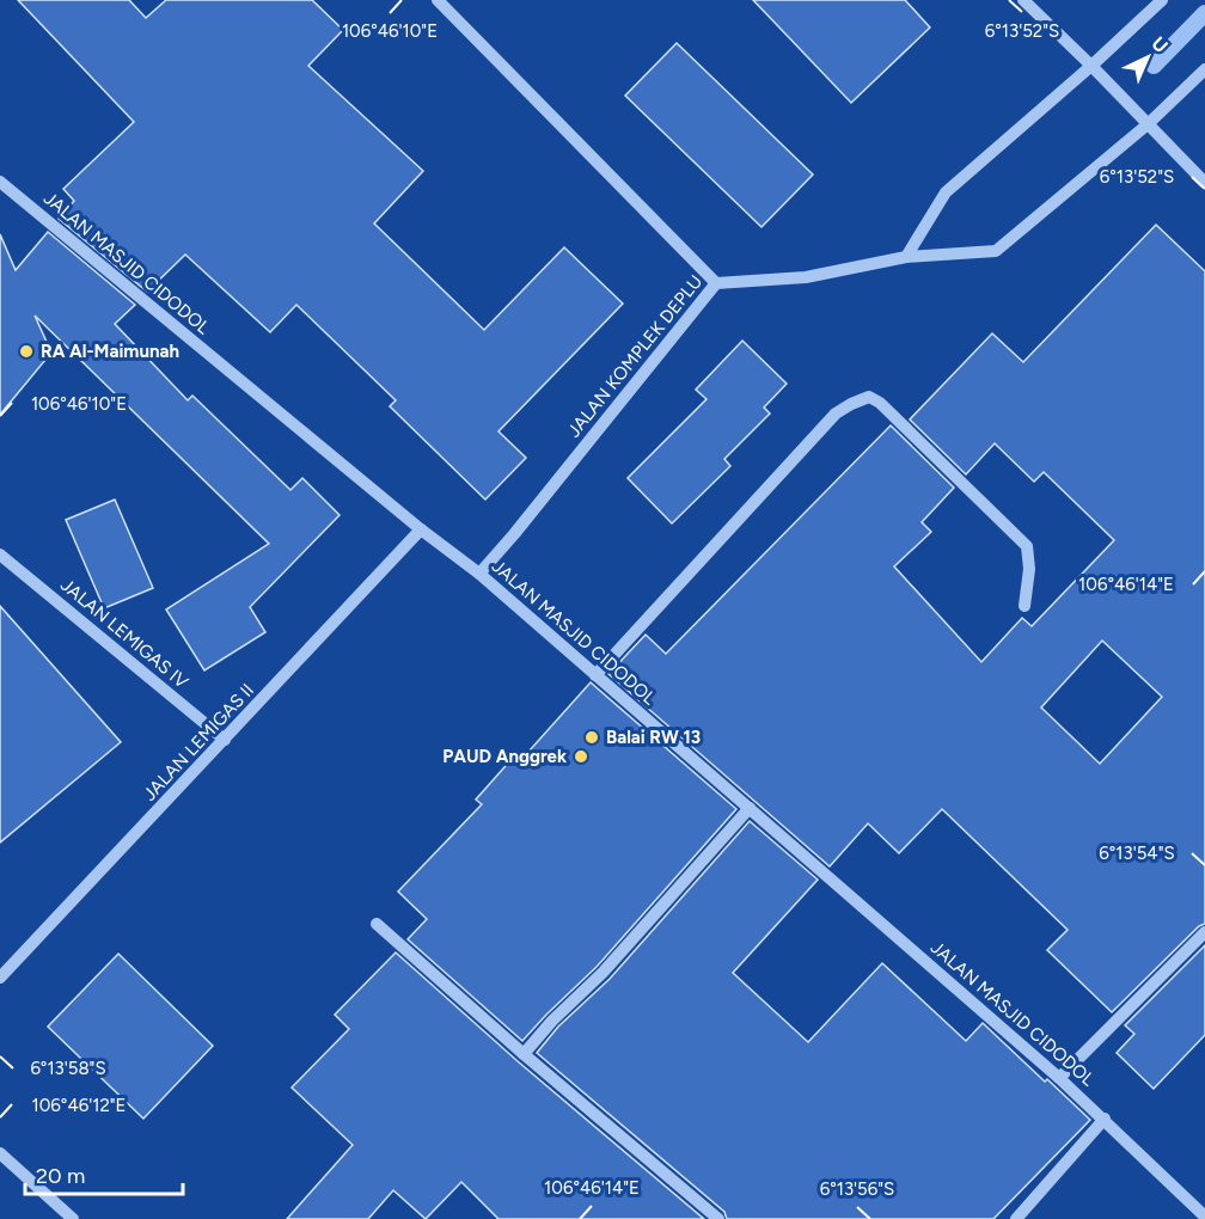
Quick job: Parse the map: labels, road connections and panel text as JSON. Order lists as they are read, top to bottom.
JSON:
{
  "streets": {
    "street": [
      "JALAN MASJID CIDODOL",
      "JALAN KOMPLEK DEPLU",
      "JALAN LEMIGAS IV",
      "JALAN LEMIGAS II"
    ]
  },
  "crossings": [
    ["JALAN MASJID CIDODOL", "JALAN KOMPLEK DEPLU"],
    ["JALAN MASJID CIDODOL", "JALAN LEMIGAS II"],
    ["JALAN LEMIGAS IV", "JALAN LEMIGAS II"]
  ],
  "places": ["RA Al-Maimunah", "Balai RW 13", "PAUD Anggrek"],
  "scale_bar": "20 m",
  "north": "top right",
  "coordinates": [
    "6°13'52\"S",
    "106°46'10\"E",
    "106°46'14\"E",
    "6°13'54\"S",
    "6°13'58\"S",
    "106°46'12\"E",
    "6°13'56\"S"
  ]
}
